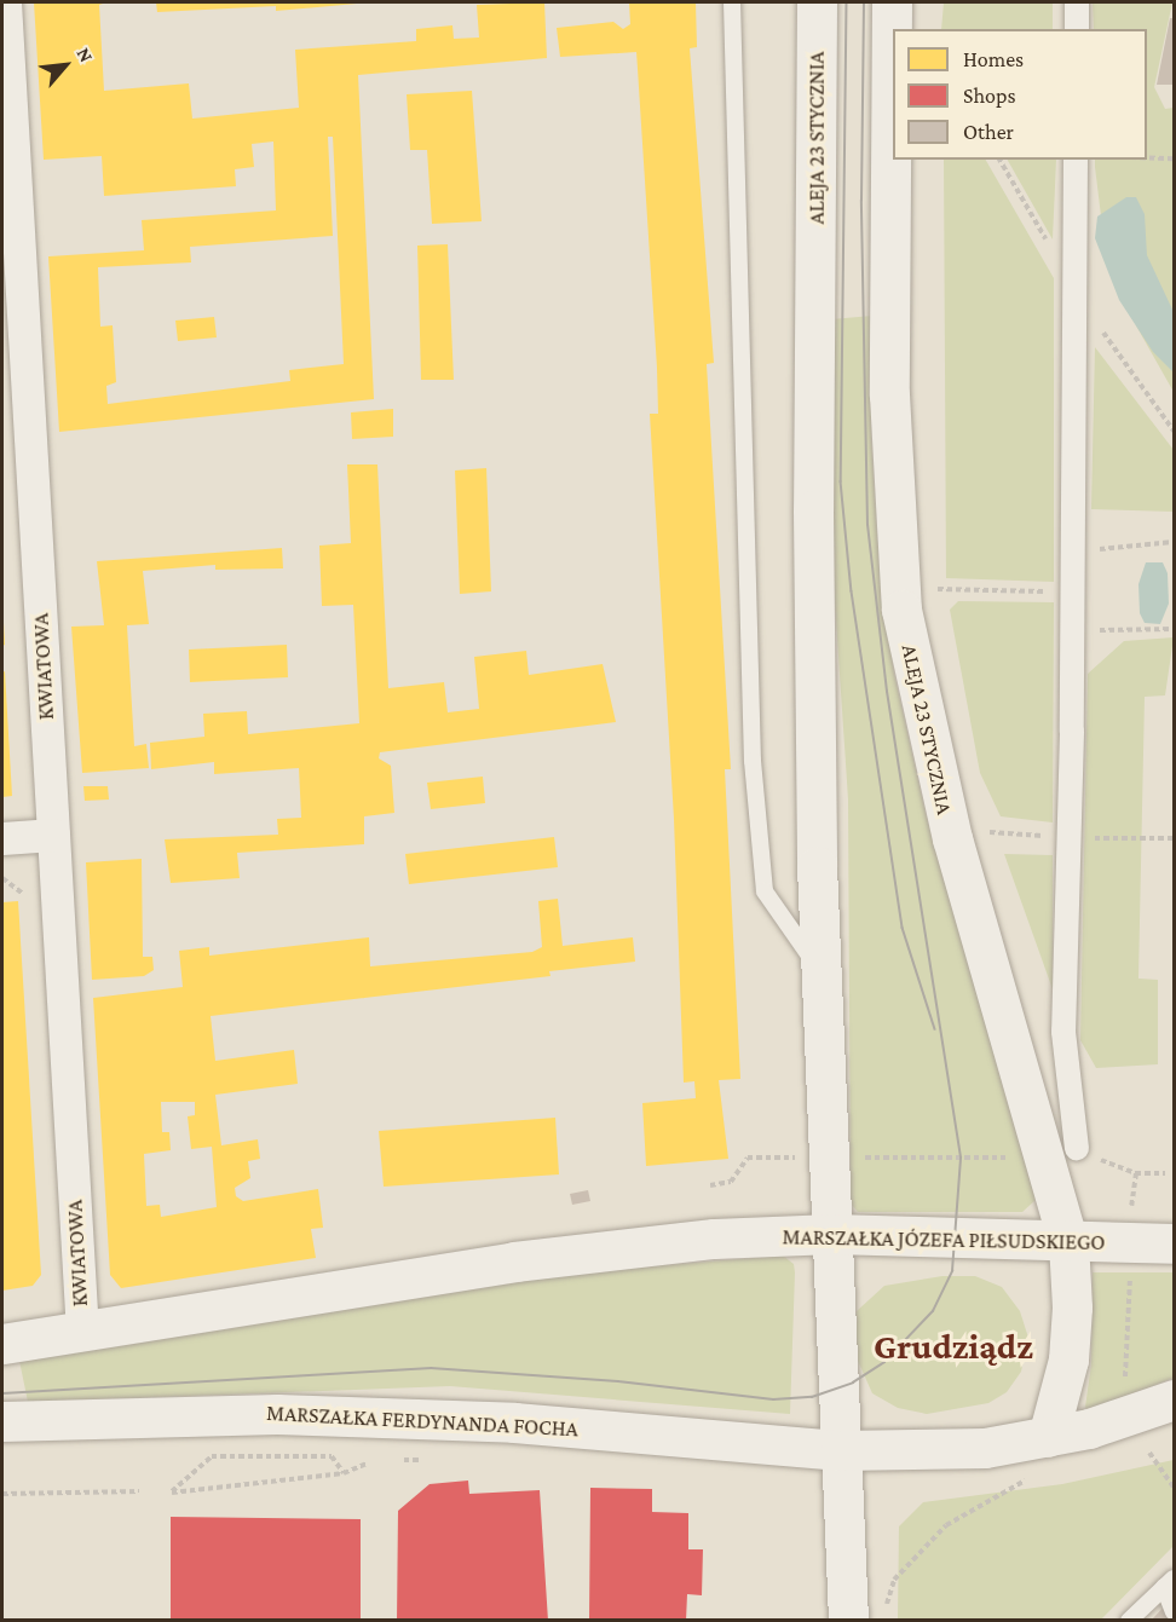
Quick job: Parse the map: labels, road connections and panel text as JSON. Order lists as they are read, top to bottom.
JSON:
{
  "streets": {
    "street": [
      "ALEJA 23 STYCZNIA",
      "KWIATOWA",
      "MARSZAŁKA JÓZEFA PIŁSUDSKIEGO",
      "MARSZAŁKA FERDYNANDA FOCHA"
    ]
  },
  "crossings": [
    ["ALEJA 23 STYCZNIA", "MARSZAŁKA JÓZEFA PIŁSUDSKIEGO"],
    ["ALEJA 23 STYCZNIA", "MARSZAŁKA FERDYNANDA FOCHA"],
    ["KWIATOWA", "MARSZAŁKA JÓZEFA PIŁSUDSKIEGO"]
  ],
  "districts": ["Grudziądz"],
  "legend": ["Homes", "Shops", "Other"],
  "north": "top right"
}
